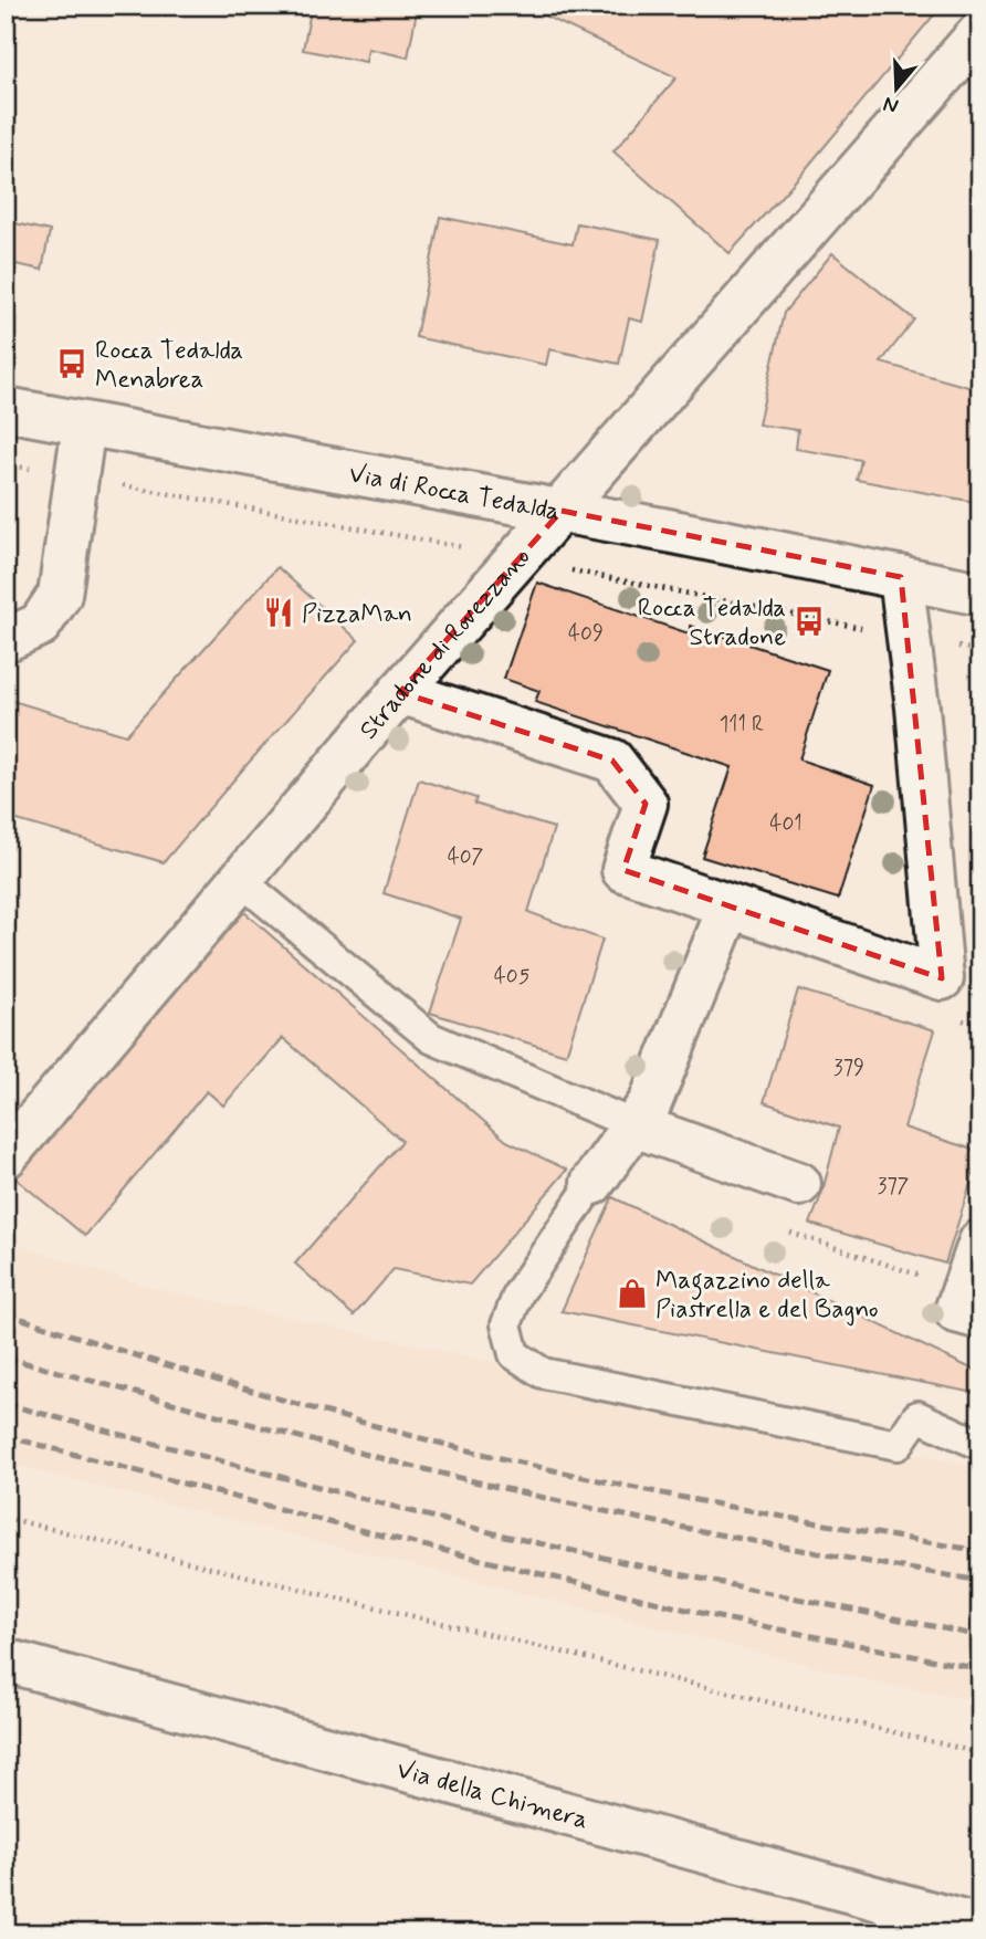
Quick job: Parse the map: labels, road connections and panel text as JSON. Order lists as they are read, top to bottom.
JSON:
{
  "streets": {
    "street": ["Via di Rocca Tedalda", "Stradone di Rovezzano", "Via della Chimera"]
  },
  "crossings": [
    ["Via di Rocca Tedalda", "Stradone di Rovezzano"]
  ],
  "places": {
    "bus stop": ["Rocca Tedalda Menabrea", "Rocca Tedalda Stradone"],
    "restaurant": ["PizzaMan"],
    "shop": ["Magazzino della Piastrella e del Bagno"]
  },
  "house_numbers": [
    "409",
    "111 R",
    "401",
    "407",
    "405",
    "379",
    "377"
  ],
  "north": "bottom"
}
